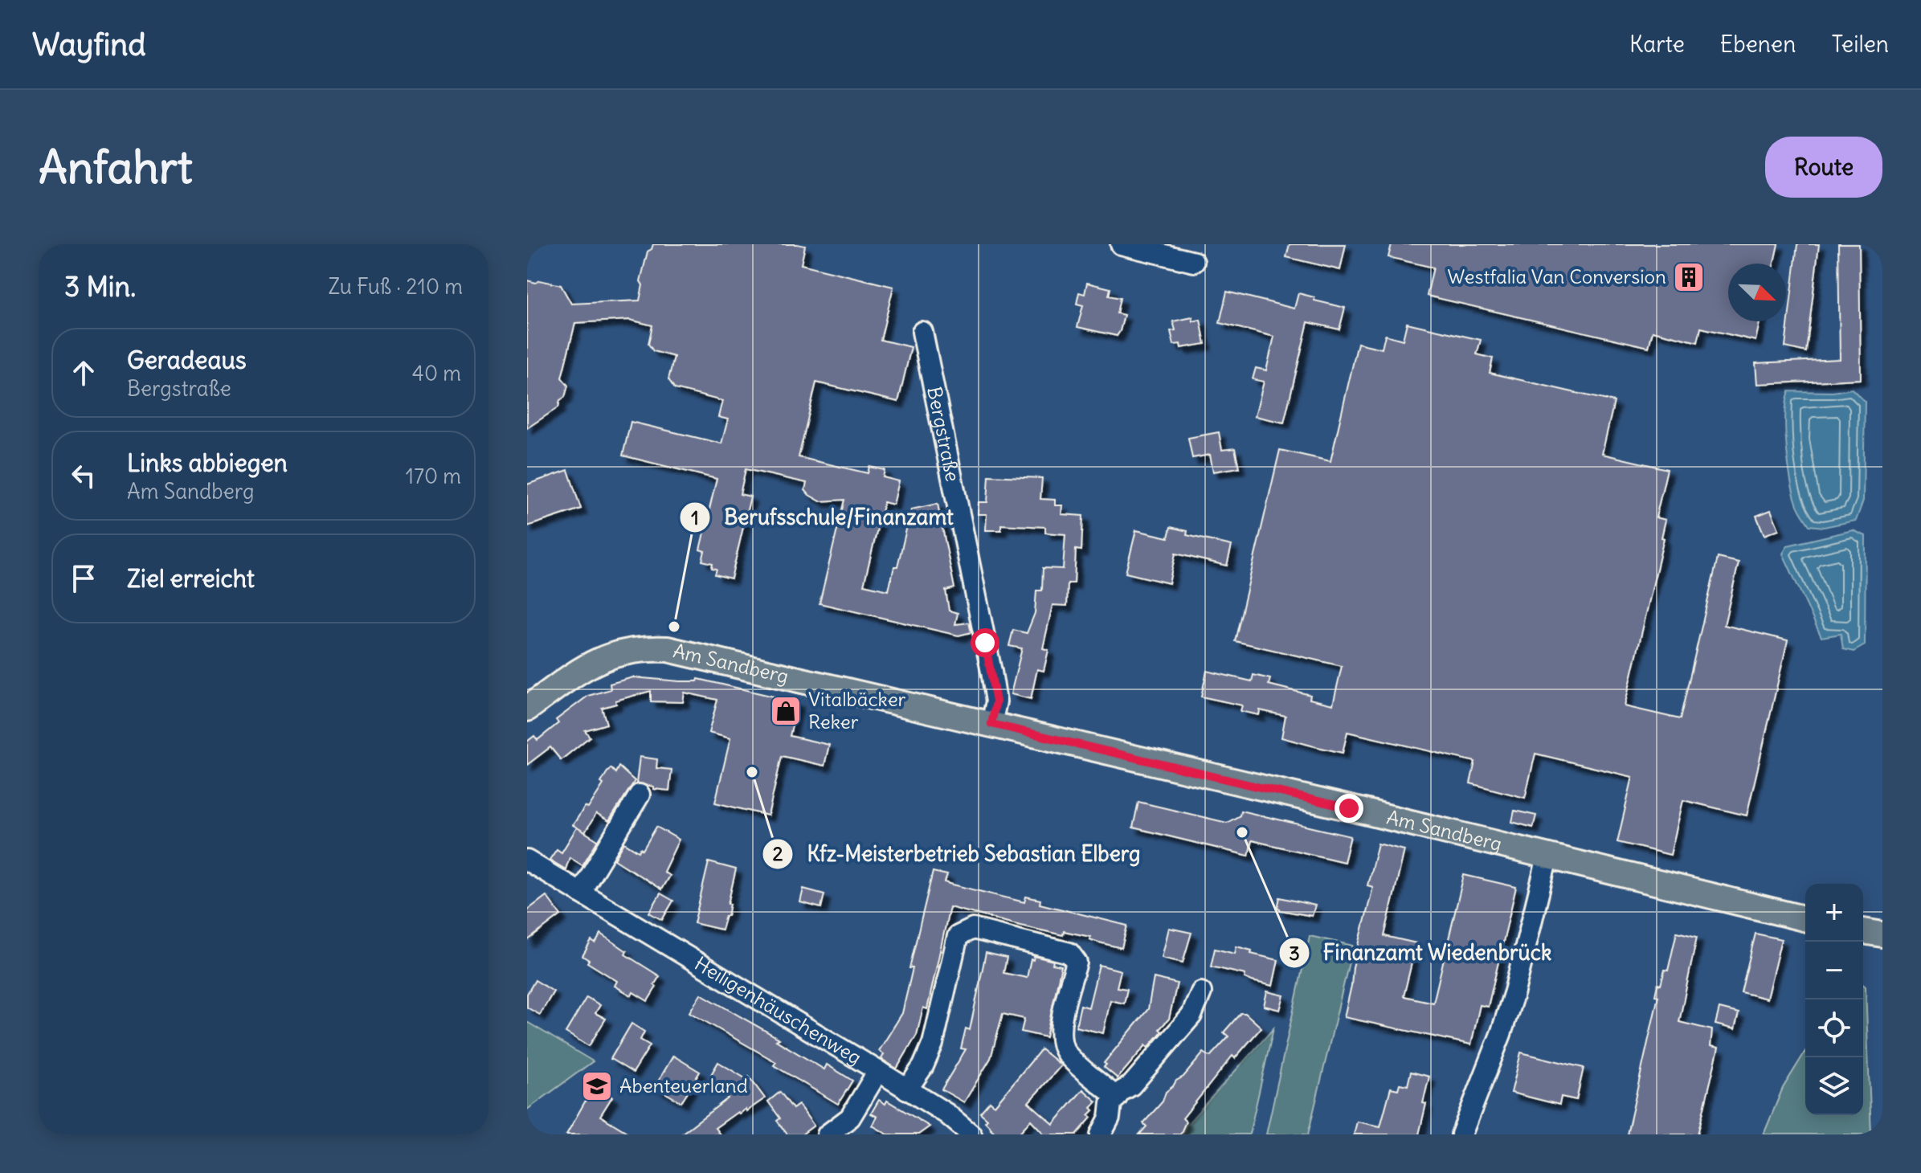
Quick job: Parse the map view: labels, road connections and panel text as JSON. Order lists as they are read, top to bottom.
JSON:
{
  "streets": {
    "main road": ["Am Sandberg"],
    "street": ["Bergstraße", "Heiligenhäuschenweg"]
  },
  "crossings": [
    ["Bergstraße", "Am Sandberg"]
  ],
  "places": {
    "building": ["Westfalia Van Conversion"],
    "other": ["Berufsschule/Finanzamt", "Kfz-Meisterbetrieb Sebastian Elberg", "Finanzamt Wiedenbrück"],
    "shop": ["Vitalbäcker Reker"],
    "school or university": ["Abenteuerland"]
  },
  "north": "bottom right",
  "page": {
    "header": "Wayfind",
    "nav": ["Karte", "Ebenen", "Teilen"],
    "buttons": "Route",
    "title": "Anfahrt",
    "heading": ["3 Min.", "Zu Fuß · 210 m"],
    "list": [
      ["Geradeaus", "Bergstraße", "40 m"],
      ["Links abbiegen", "Am Sandberg", "170 m"],
      "Ziel erreicht"
    ],
    "map_buttons": ["+", "−"]
  }
}
